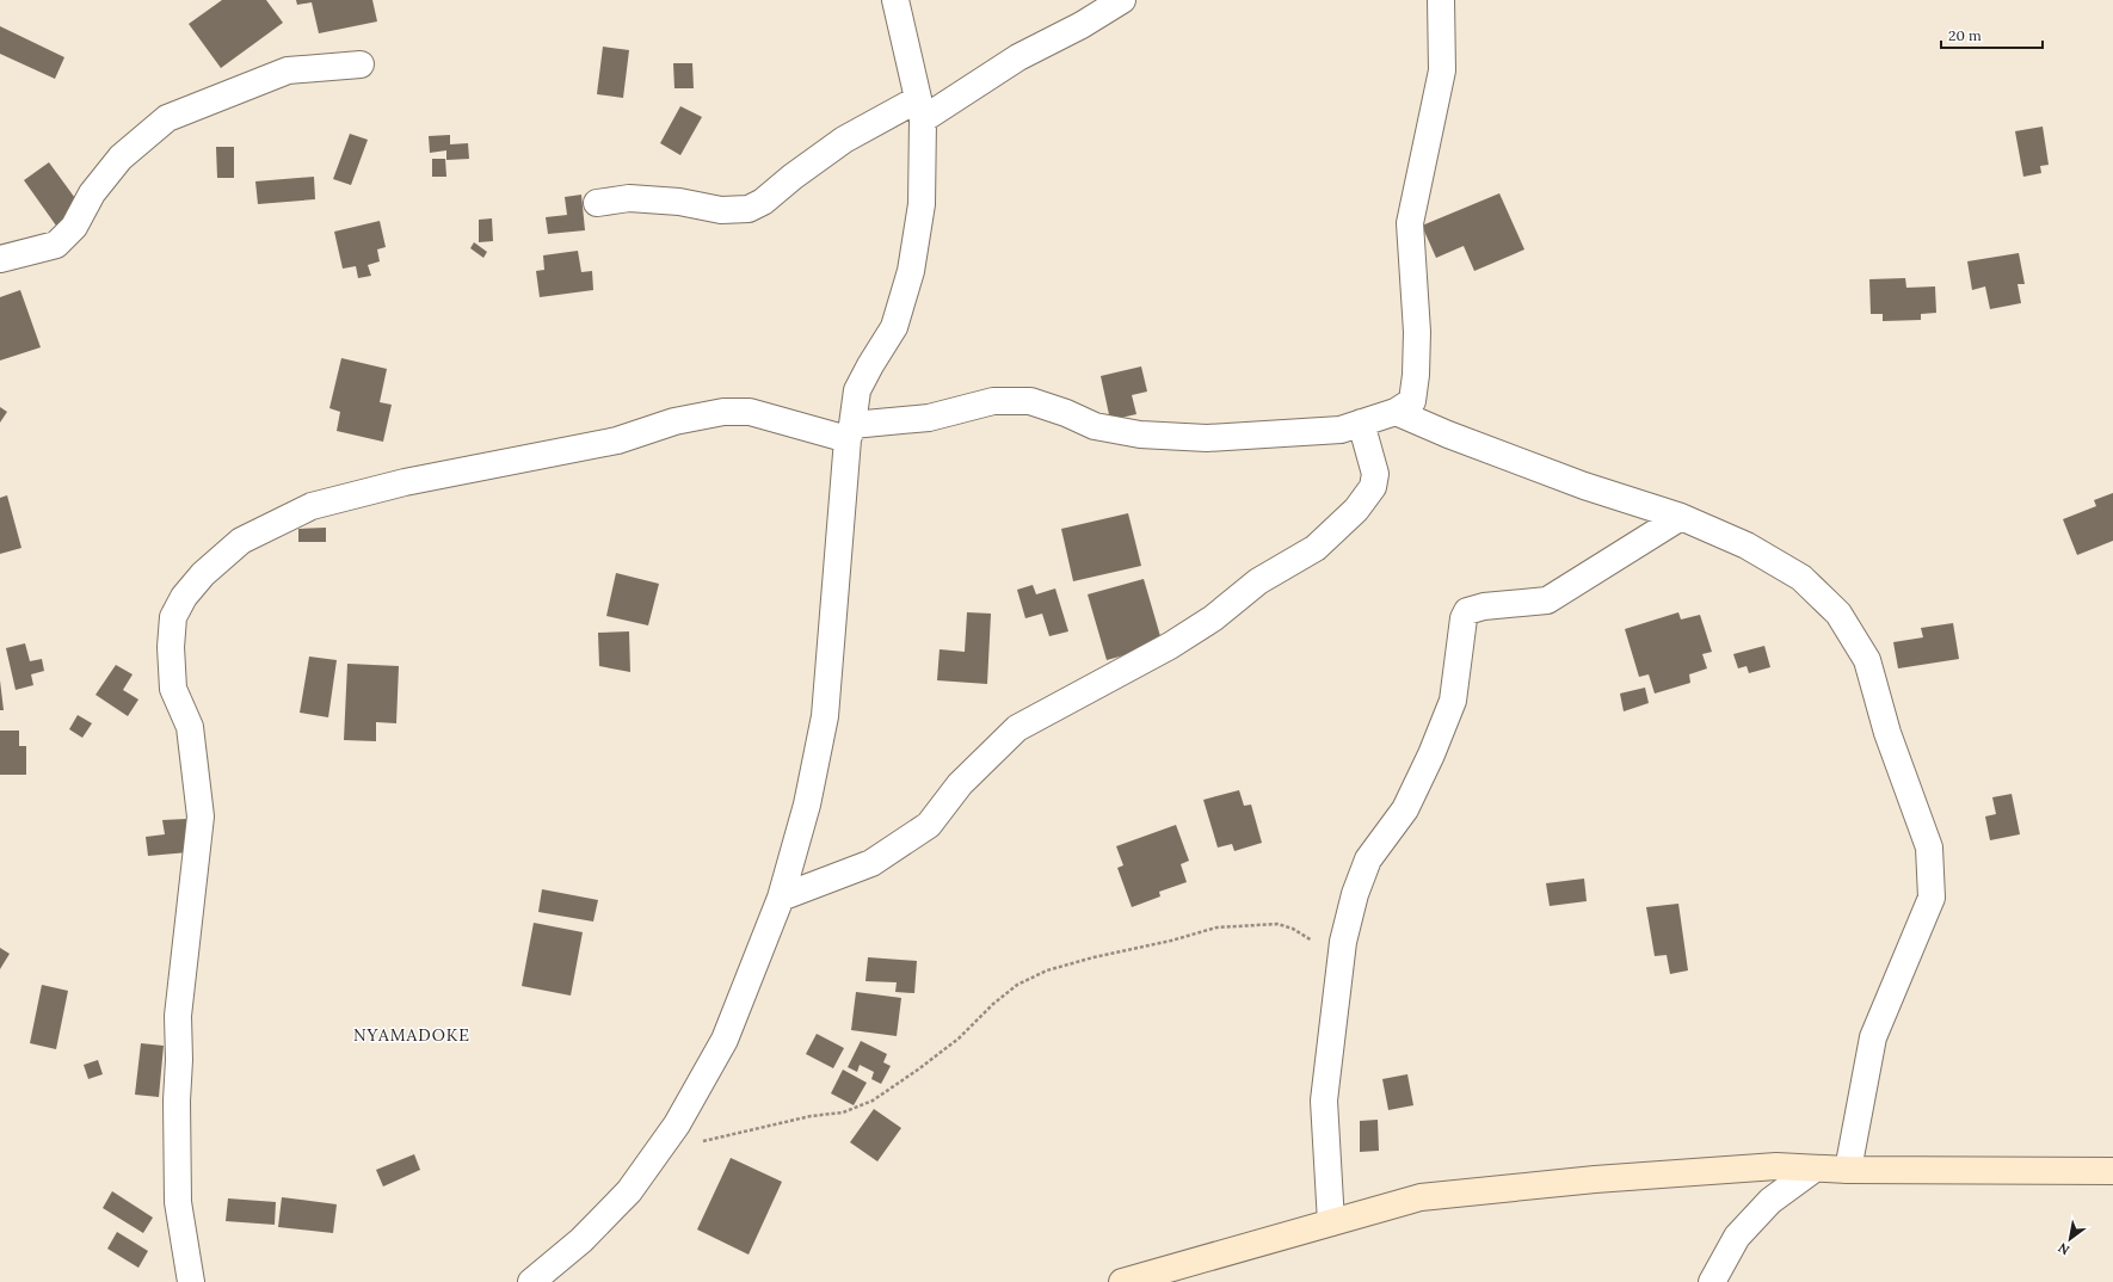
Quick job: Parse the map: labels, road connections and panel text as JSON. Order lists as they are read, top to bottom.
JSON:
{
  "districts": ["NYAMADOKE"],
  "scale_bar": "20 m",
  "north": "bottom left"
}
